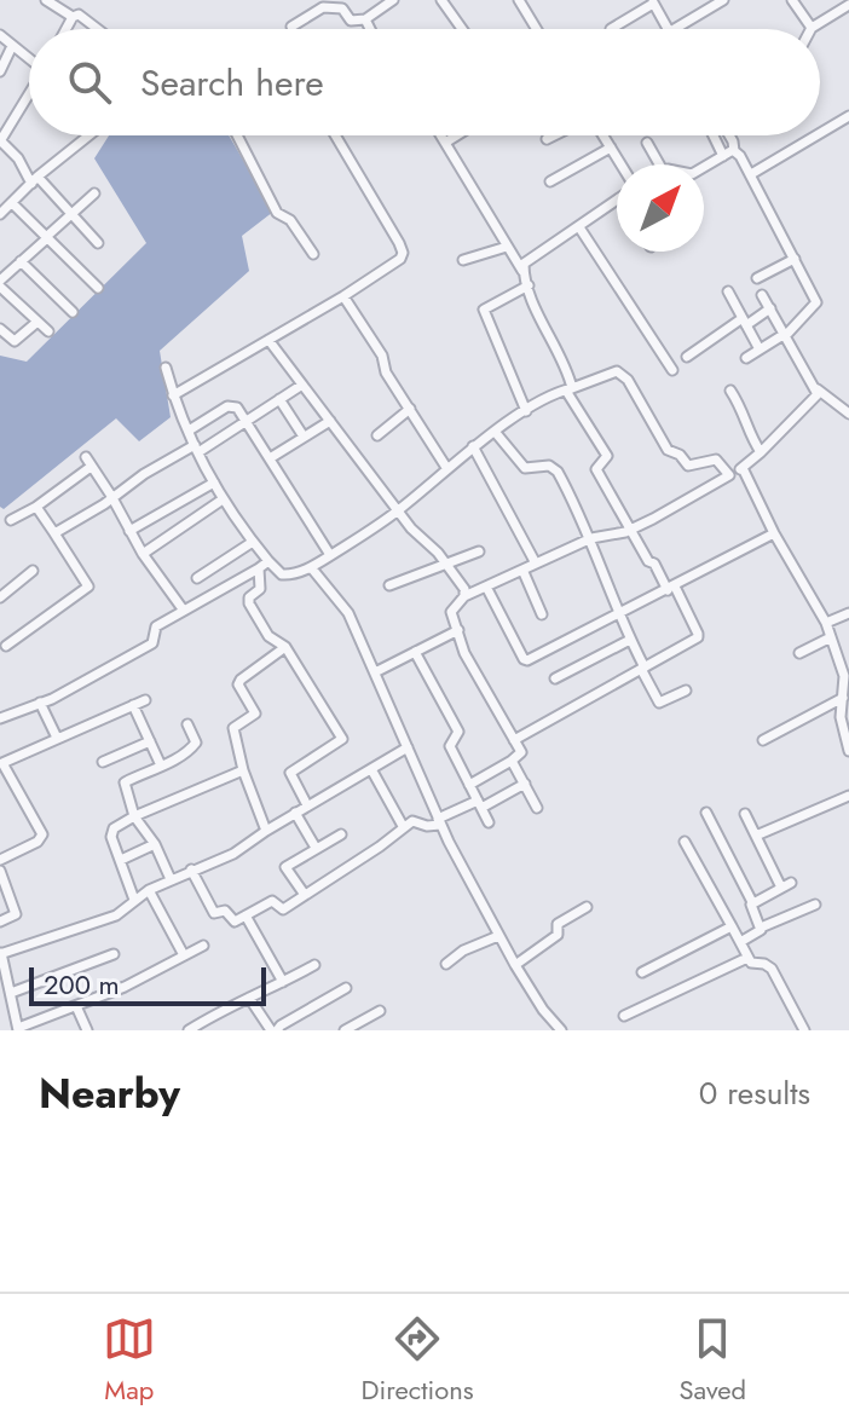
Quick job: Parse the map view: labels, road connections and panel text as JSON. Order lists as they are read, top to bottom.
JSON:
{
  "scale_bar": "200 m",
  "north": "top right",
  "page": {
    "search": "Search here",
    "scale": "200 m",
    "heading": ["Nearby", "0 results"],
    "nav": ["Map", "Directions", "Saved"]
  }
}
